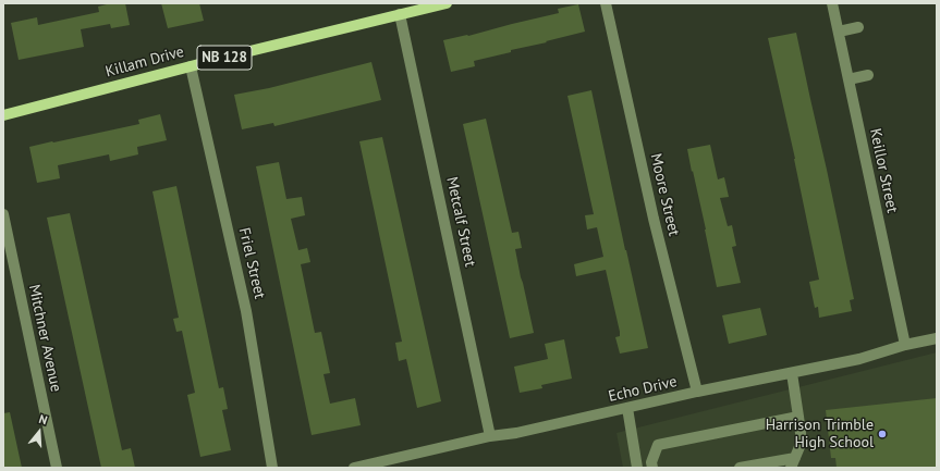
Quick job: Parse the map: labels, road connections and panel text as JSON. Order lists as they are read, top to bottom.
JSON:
{
  "streets": {
    "main road": ["NB 128", "Killam Drive"],
    "street": [
      "Keillor Street",
      "Moore Street",
      "Metcalf Street",
      "Friel Street",
      "Mitchner Avenue",
      "Echo Drive"
    ]
  },
  "crossings": [
    ["Killam Drive", "Metcalf Street"],
    ["Killam Drive", "Friel Street"],
    ["Keillor Street", "Echo Drive"],
    ["Moore Street", "Echo Drive"],
    ["Metcalf Street", "Echo Drive"]
  ],
  "places": ["Harrison Trimble High School"],
  "north": "top"
}
